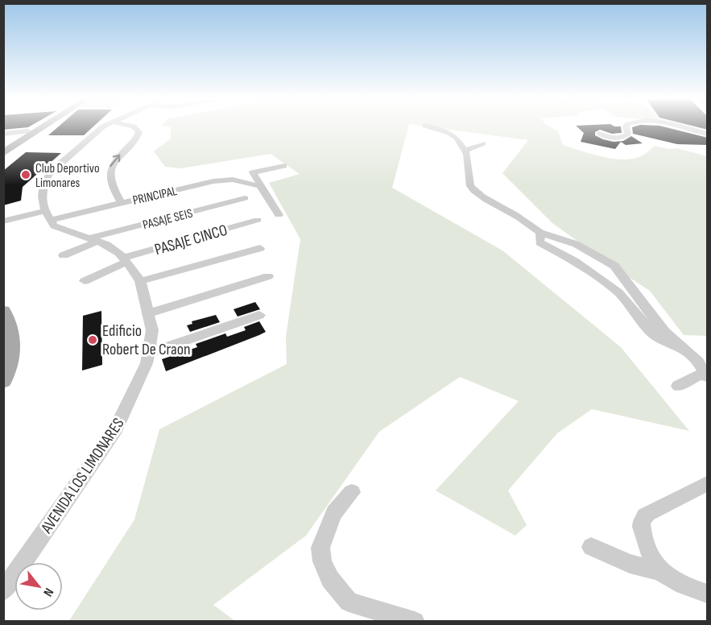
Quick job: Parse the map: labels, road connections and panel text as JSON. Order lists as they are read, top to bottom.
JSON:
{
  "streets": {
    "street": [
      "PRINCIPAL",
      "PASAJE SEIS",
      "PASAJE CINCO",
      "AVENIDA LOS LIMONARES"
    ]
  },
  "crossings": [
    ["PRINCIPAL", "AVENIDA LOS LIMONARES"],
    ["PASAJE SEIS", "AVENIDA LOS LIMONARES"],
    ["PASAJE CINCO", "AVENIDA LOS LIMONARES"]
  ],
  "places": ["Club Deportivo Limonares", "Edificio Robert De Craon"],
  "north": "bottom right"
}
